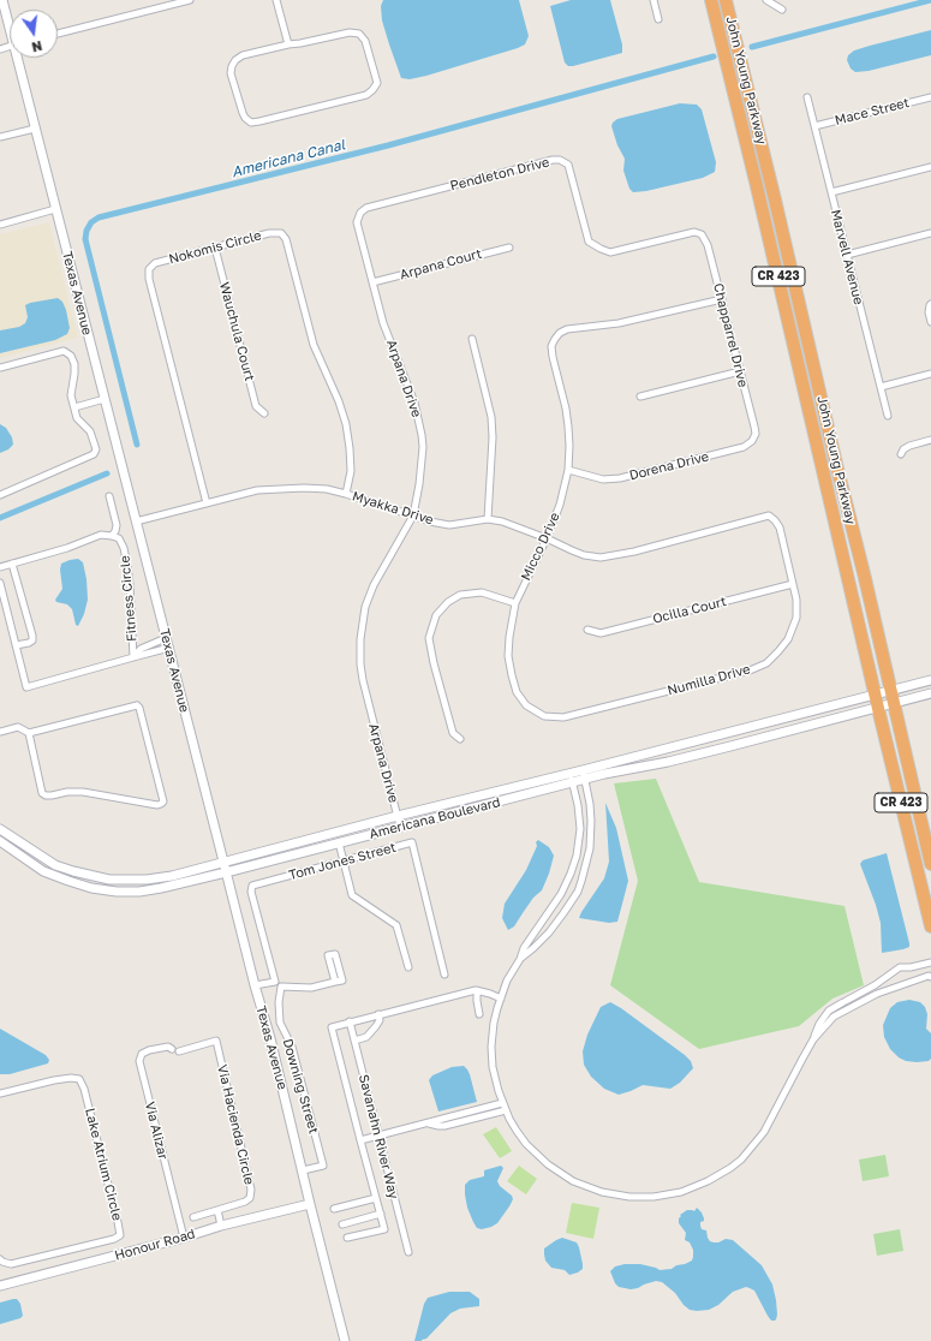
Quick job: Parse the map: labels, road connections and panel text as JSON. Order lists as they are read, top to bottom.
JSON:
{
  "streets": {
    "highway": ["John Young Parkway", "CR 423"],
    "main road": ["Texas Avenue", "Americana Boulevard", "Honour Road"],
    "street": [
      "Mace Street",
      "Pendleton Drive",
      "Nokomis Circle",
      "Marvell Avenue",
      "Arpana Court",
      "Wauchula Court",
      "Chapparrel Drive",
      "Arpana Drive",
      "Dorena Drive",
      "Myakka Drive",
      "Micco Drive",
      "Fitness Circle",
      "Ocilla Court",
      "Numilla Drive",
      "Tom Jones Street",
      "Downing Street",
      "Via Hacienda Circle",
      "Via Alizar",
      "Savanahn River Way",
      "Lake Atrium Circle"
    ]
  },
  "crossings": [
    ["John Young Parkway", "Americana Boulevard"],
    ["Mace Street", "Marvell Avenue"],
    ["Pendleton Drive", "Chapparrel Drive"],
    ["Pendleton Drive", "Arpana Drive"],
    ["Nokomis Circle", "Wauchula Court"],
    ["Nokomis Circle", "Myakka Drive"],
    ["Arpana Court", "Arpana Drive"],
    ["Texas Avenue", "Myakka Drive"],
    ["Texas Avenue", "Americana Boulevard"],
    ["Texas Avenue", "Tom Jones Street"],
    ["Texas Avenue", "Downing Street"],
    ["Texas Avenue", "Honour Road"],
    ["Chapparrel Drive", "Dorena Drive"],
    ["Chapparrel Drive", "Micco Drive"],
    ["Arpana Drive", "Myakka Drive"],
    ["Arpana Drive", "Americana Boulevard"],
    ["Dorena Drive", "Micco Drive"],
    ["Myakka Drive", "Micco Drive"],
    ["Myakka Drive", "Numilla Drive"],
    ["Micco Drive", "Numilla Drive"],
    ["Ocilla Court", "Numilla Drive"],
    ["Via Alizar", "Honour Road"]
  ],
  "water": ["Americana Canal"],
  "north": "bottom"
}
